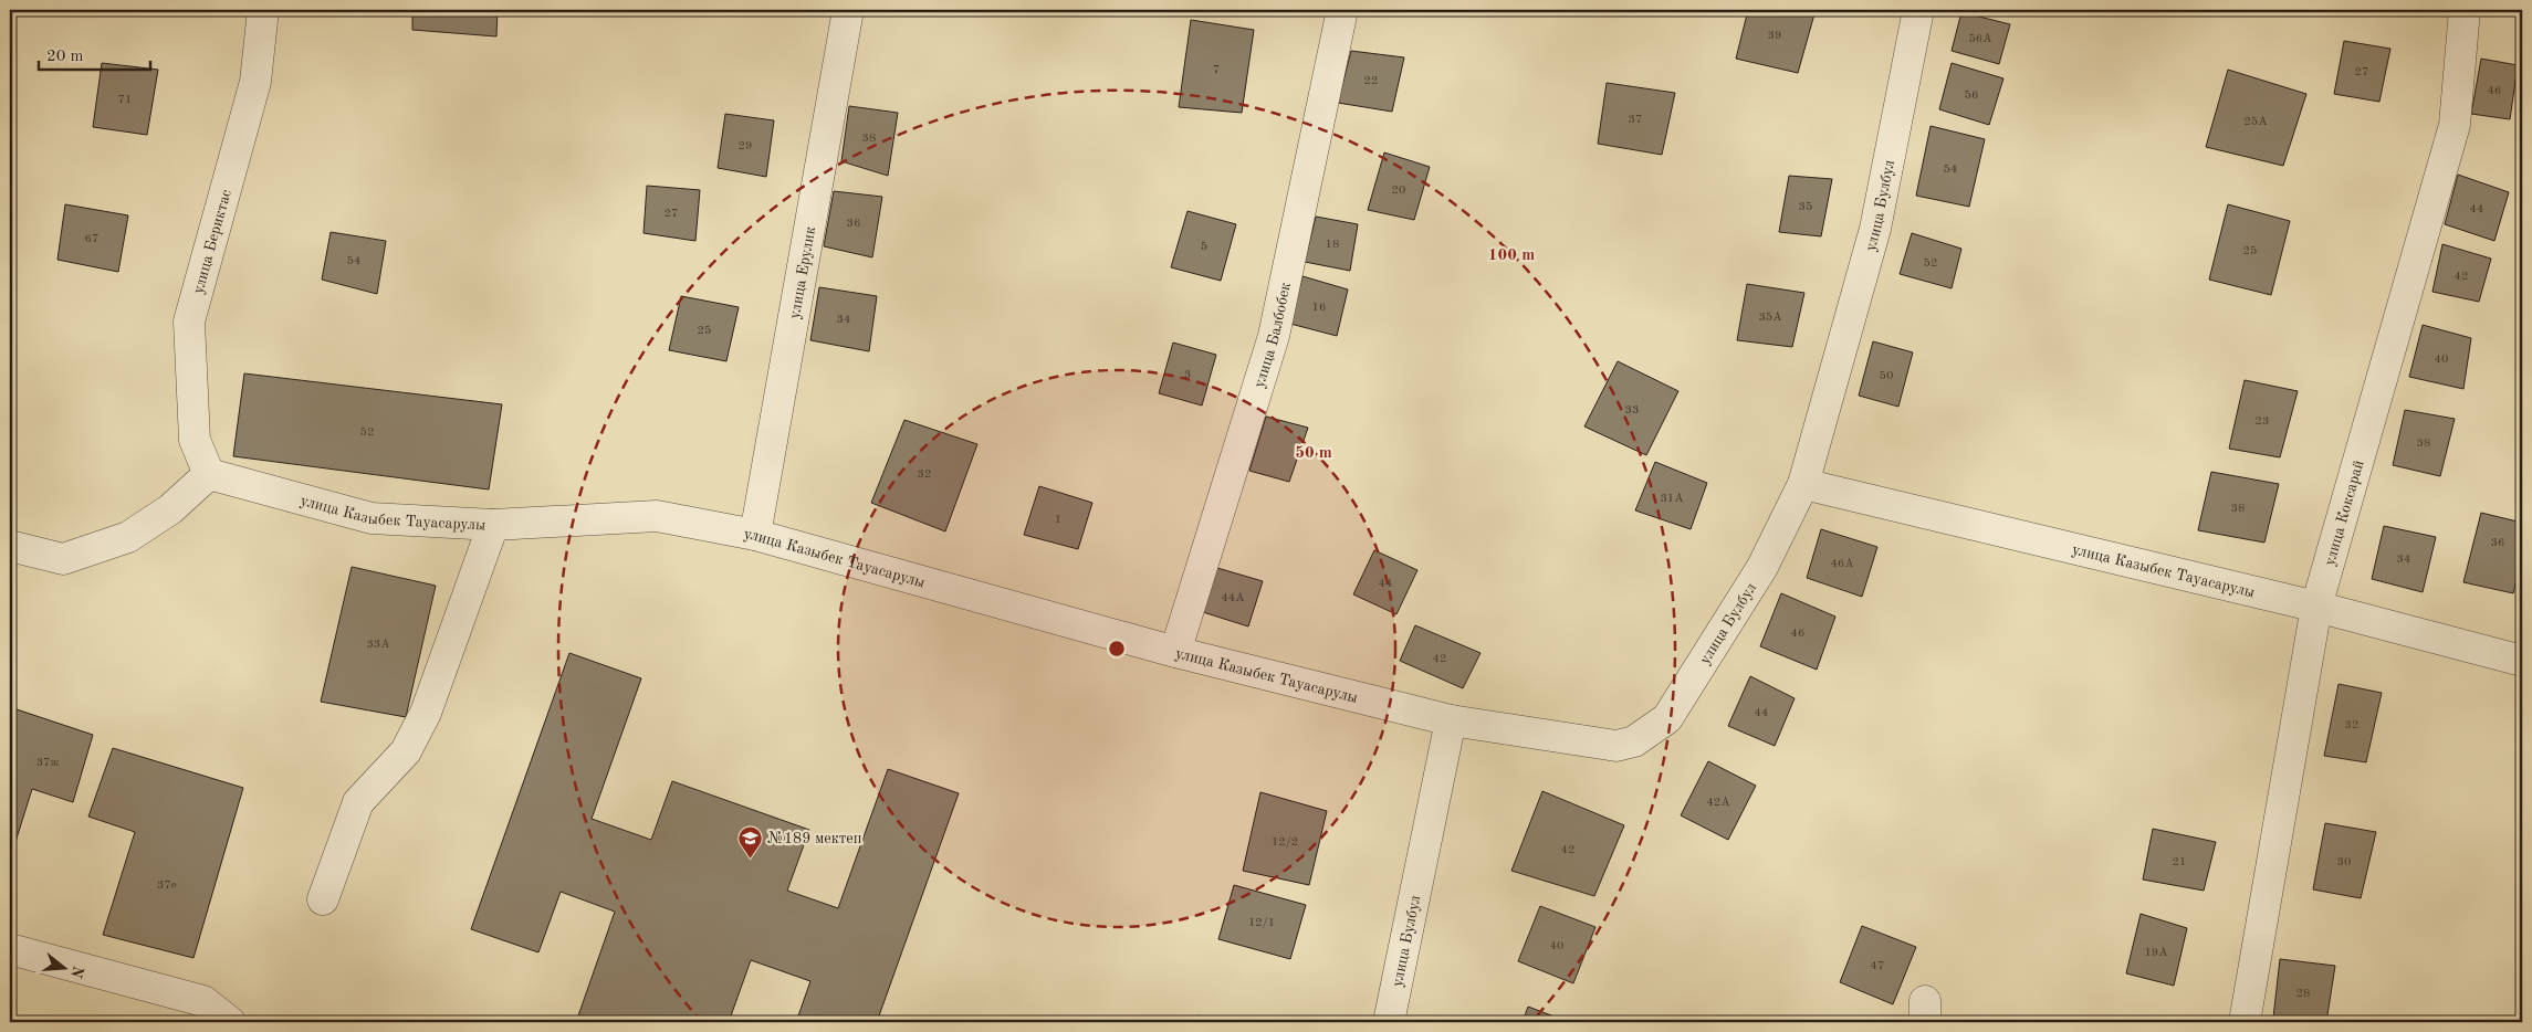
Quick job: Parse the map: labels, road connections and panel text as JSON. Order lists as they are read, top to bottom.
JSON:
{
  "streets": {
    "street": [
      "улица Булбул",
      "улица Бериктас",
      "улица Ерулик",
      "улица Балбобек",
      "улица Казыбек Тауасарулы",
      "улица Коксарай"
    ]
  },
  "crossings": [
    ["улица Булбул", "улица Казыбек Тауасарулы"],
    ["улица Бериктас", "улица Казыбек Тауасарулы"],
    ["улица Ерулик", "улица Казыбек Тауасарулы"],
    ["улица Балбобек", "улица Казыбек Тауасарулы"],
    ["улица Казыбек Тауасарулы", "улица Коксарай"]
  ],
  "places": {
    "school or university": ["№189 мектеп"]
  },
  "house_numbers": [
    "39",
    "56А",
    "7",
    "27",
    "22",
    "46",
    "56",
    "71",
    "37",
    "25А",
    "38",
    "29",
    "54",
    "20",
    "35",
    "44",
    "27",
    "36",
    "67",
    "18",
    "5",
    "25",
    "54",
    "52",
    "42",
    "16",
    "35А",
    "34",
    "25",
    "40",
    "3",
    "50",
    "33",
    "23",
    "52",
    "38",
    "32",
    "31А",
    "38",
    "1",
    "36",
    "34",
    "46А",
    "44",
    "44А",
    "46",
    "33А",
    "42",
    "44",
    "32",
    "37ж",
    "42А",
    "12/2",
    "42",
    "21",
    "30",
    "37е",
    "12/1",
    "40",
    "19А",
    "47",
    "28"
  ],
  "scale_bar": "20 m",
  "north": "right",
  "rings": ["100 m", "50 m"]
}
